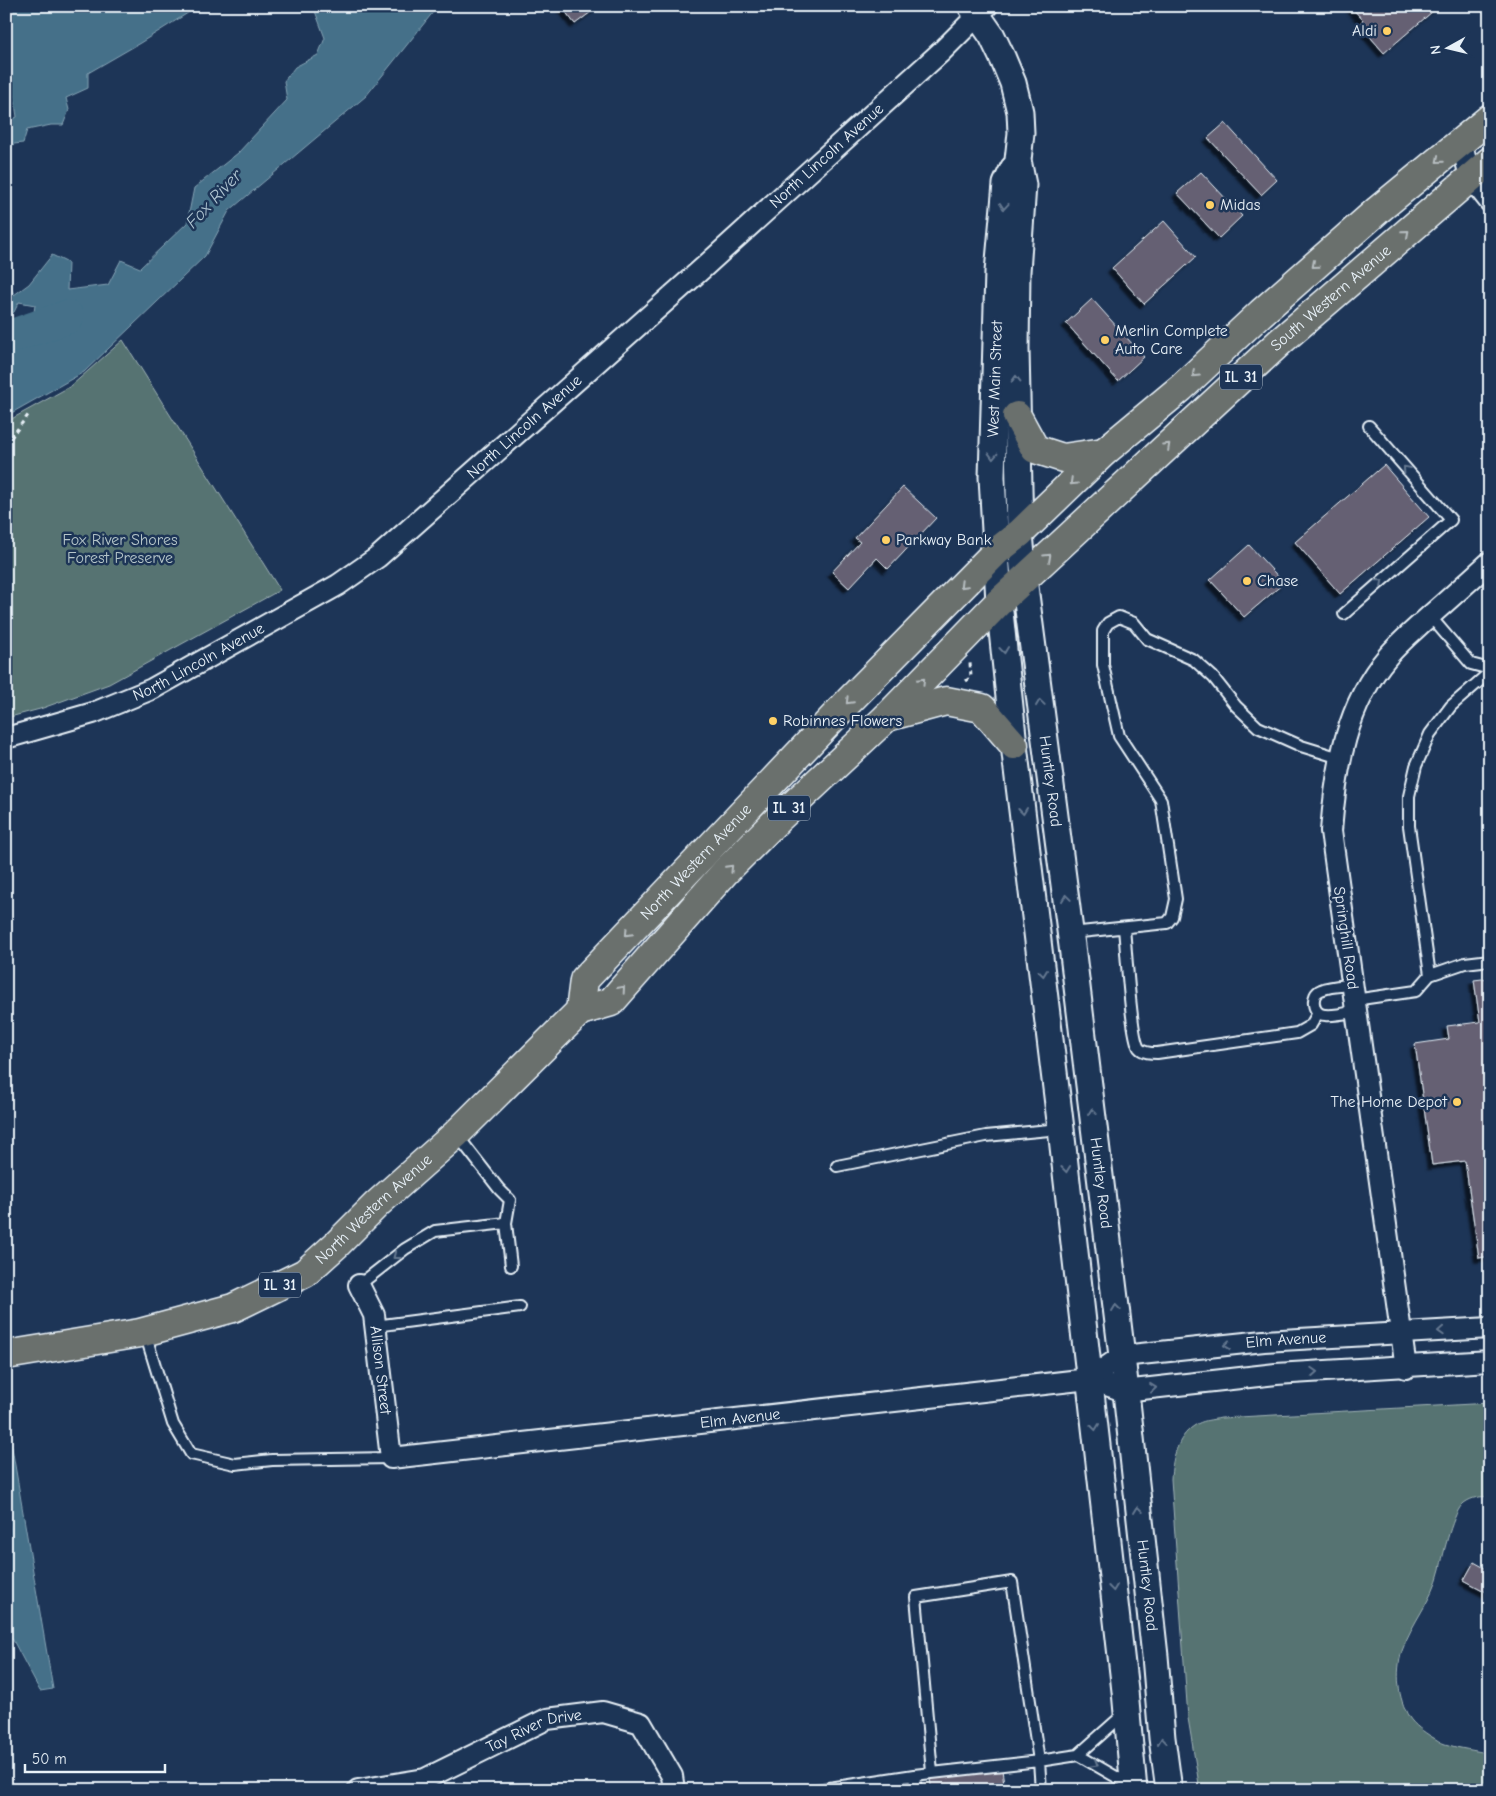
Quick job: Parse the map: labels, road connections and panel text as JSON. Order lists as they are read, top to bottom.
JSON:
{
  "streets": {
    "main road": ["South Western Avenue", "IL 31", "North Western Avenue"],
    "street": [
      "North Lincoln Avenue",
      "West Main Street",
      "Huntley Road",
      "Springhill Road",
      "Elm Avenue",
      "Allison Street",
      "Tay River Drive"
    ]
  },
  "crossings": [
    ["North Lincoln Avenue", "West Main Street"],
    ["South Western Avenue", "West Main Street"],
    ["South Western Avenue", "Huntley Road"],
    ["South Western Avenue", "North Western Avenue"],
    ["West Main Street", "Huntley Road"],
    ["West Main Street", "North Western Avenue"],
    ["Huntley Road", "North Western Avenue"],
    ["Huntley Road", "Elm Avenue"],
    ["Springhill Road", "Elm Avenue"],
    ["Elm Avenue", "Allison Street"]
  ],
  "water": ["Fox River"],
  "parks": ["Fox River Shores Forest Preserve"],
  "places": [
    "Aldi",
    "Midas",
    "Merlin Complete Auto Care",
    "Parkway Bank",
    "Chase",
    "Robinnes Flowers",
    "The Home Depot"
  ],
  "scale_bar": "50 m",
  "north": "left"
}
